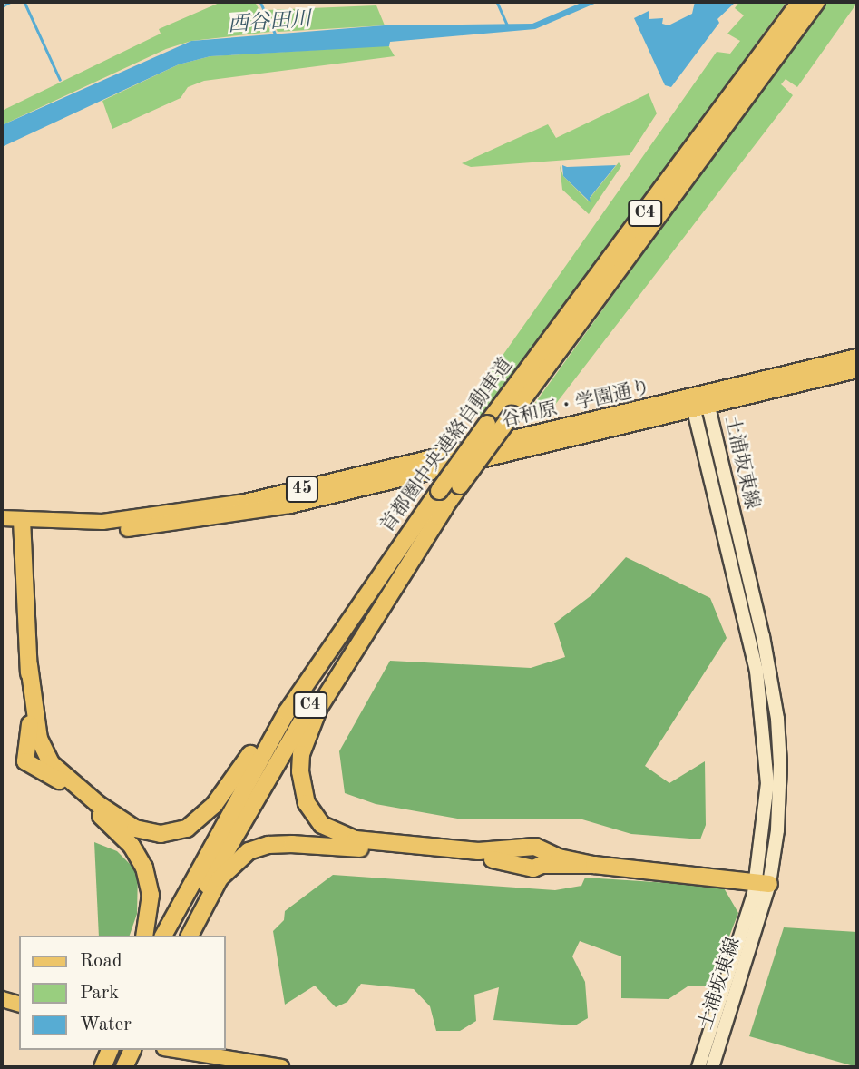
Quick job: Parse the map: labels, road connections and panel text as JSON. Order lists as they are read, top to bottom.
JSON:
{
  "streets": {
    "highway": ["C4", "首都圏中央連絡自動車道"],
    "main road": ["谷和原・学園通り", "土浦坂東線", "45"]
  },
  "crossings": [
    ["谷和原・学園通り", "土浦坂東線"]
  ],
  "water": ["西谷田川"],
  "legend": ["Road", "Park", "Water"]
}
